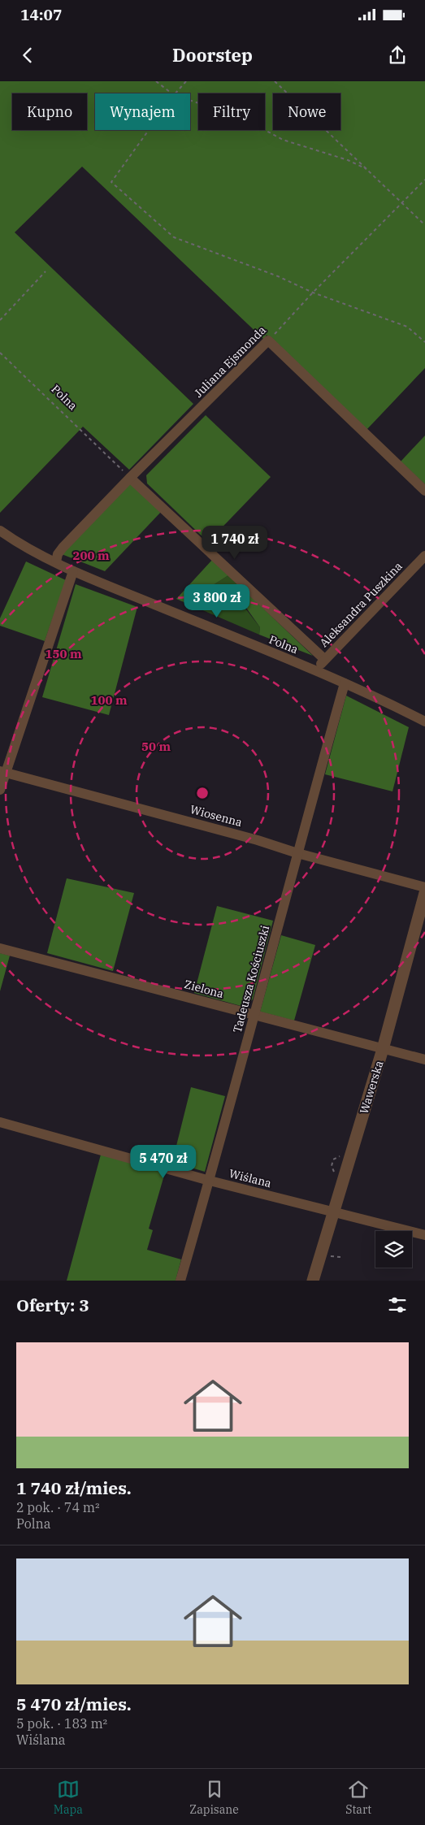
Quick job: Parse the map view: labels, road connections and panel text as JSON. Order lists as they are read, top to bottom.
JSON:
{
  "streets": {
    "street": [
      "Juliana Ejsmonda",
      "Polna",
      "Aleksandra Puszkina",
      "Wiosenna",
      "Tadeusza Kościuszki",
      "Zielona",
      "Wawerska",
      "Wiślana"
    ]
  },
  "crossings": [
    ["Juliana Ejsmonda", "Polna"],
    ["Polna", "Aleksandra Puszkina"],
    ["Polna", "Tadeusza Kościuszki"],
    ["Wiosenna", "Tadeusza Kościuszki"],
    ["Tadeusza Kościuszki", "Zielona"],
    ["Tadeusza Kościuszki", "Wiślana"],
    ["Zielona", "Wawerska"],
    ["Wawerska", "Wiślana"]
  ],
  "page": {
    "status": "14:07",
    "header": "Doorstep",
    "chip": [
      "Kupno",
      "Wynajem",
      "Filtry",
      "Nowe"
    ],
    "price": ["1 740 zł", "3 800 zł", "5 470 zł"],
    "heading": "Oferty: 3",
    "list": [
      {
        "name": "1 740 zł/mies.",
        "note": "2 pok. · 74 m² · Polna"
      },
      {
        "name": "5 470 zł/mies.",
        "note": "5 pok. · 183 m² · Wiślana"
      }
    ],
    "tabs": ["Mapa", "Zapisane", "Start"]
  },
  "rings": [
    "200 m",
    "150 m",
    "100 m",
    "50 m"
  ]
}
